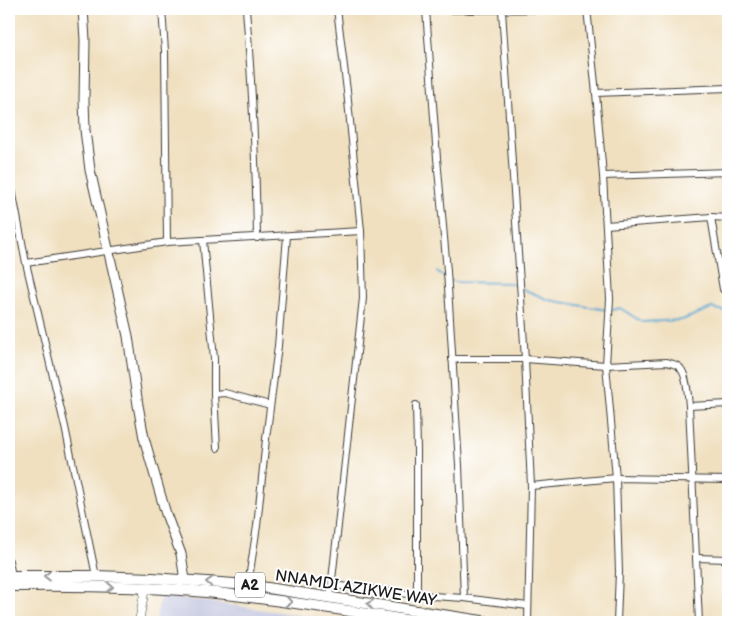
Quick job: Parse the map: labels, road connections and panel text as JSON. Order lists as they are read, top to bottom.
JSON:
{
  "streets": {
    "highway": ["A2", "NNAMDI AZIKWE WAY"]
  }
}
